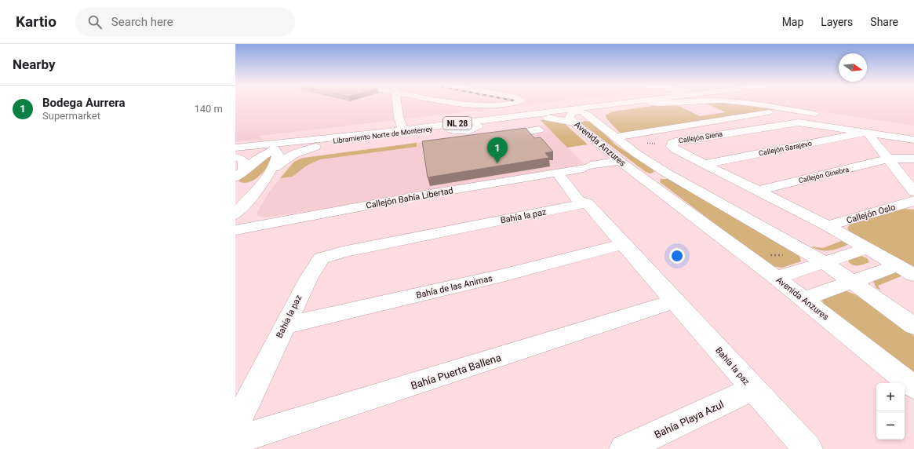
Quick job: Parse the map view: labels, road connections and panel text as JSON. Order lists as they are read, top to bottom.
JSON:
{
  "streets": {
    "street": [
      "NL 28",
      "Libramiento Norte de Monterrey",
      "Callejón Siena",
      "Avenida Anzures",
      "Callejón Sarajevo",
      "Callejón Ginebra",
      "Callejón Bahía Libertad",
      "Callejón Oslo",
      "Bahía la paz",
      "Bahía de las Animas",
      "Bahía Puerta Ballena",
      "Bahía Playa Azul"
    ]
  },
  "crossings": [
    ["Libramiento Norte de Monterrey", "Avenida Anzures"],
    ["Callejón Siena", "Avenida Anzures"],
    ["Callejón Siena", "Callejón Sarajevo"],
    ["Callejón Siena", "Callejón Ginebra"],
    ["Callejón Siena", "Callejón Oslo"],
    ["Avenida Anzures", "Callejón Bahía Libertad"],
    ["Bahía la paz", "Bahía de las Animas"],
    ["Bahía la paz", "Bahía Puerta Ballena"],
    ["Bahía la paz", "Bahía Playa Azul"]
  ],
  "north": "right",
  "page": {
    "header": "Kartio",
    "search": "Search here",
    "nav": ["Map", "Layers", "Share"],
    "heading": "Nearby",
    "list": [
      {
        "mark": "1",
        "name": "Bodega Aurrera",
        "note": "Supermarket",
        "value": "140 m"
      }
    ],
    "pins": "1",
    "map_buttons": ["+", "−"]
  }
}
